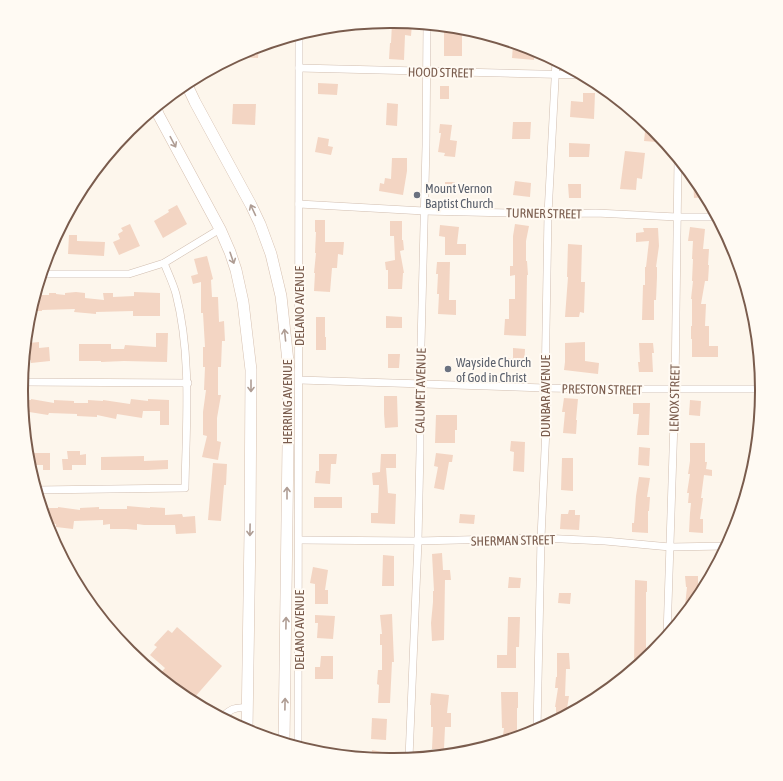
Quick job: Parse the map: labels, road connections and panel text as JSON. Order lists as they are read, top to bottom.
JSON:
{
  "streets": {
    "main road": ["HERRING AVENUE"],
    "street": [
      "HOOD STREET",
      "TURNER STREET",
      "DELANO AVENUE",
      "PRESTON STREET",
      "CALUMET AVENUE",
      "DUNBAR AVENUE",
      "LENOX STREET",
      "SHERMAN STREET"
    ]
  },
  "crossings": [
    ["HOOD STREET", "DELANO AVENUE"],
    ["HOOD STREET", "CALUMET AVENUE"],
    ["HOOD STREET", "DUNBAR AVENUE"],
    ["TURNER STREET", "DELANO AVENUE"],
    ["TURNER STREET", "CALUMET AVENUE"],
    ["TURNER STREET", "DUNBAR AVENUE"],
    ["TURNER STREET", "LENOX STREET"],
    ["DELANO AVENUE", "PRESTON STREET"],
    ["DELANO AVENUE", "SHERMAN STREET"],
    ["PRESTON STREET", "CALUMET AVENUE"],
    ["PRESTON STREET", "DUNBAR AVENUE"],
    ["PRESTON STREET", "LENOX STREET"],
    ["CALUMET AVENUE", "SHERMAN STREET"],
    ["DUNBAR AVENUE", "SHERMAN STREET"],
    ["LENOX STREET", "SHERMAN STREET"]
  ],
  "places": ["Mount Vernon Baptist Church", "Wayside Church of God in Christ"]
}
